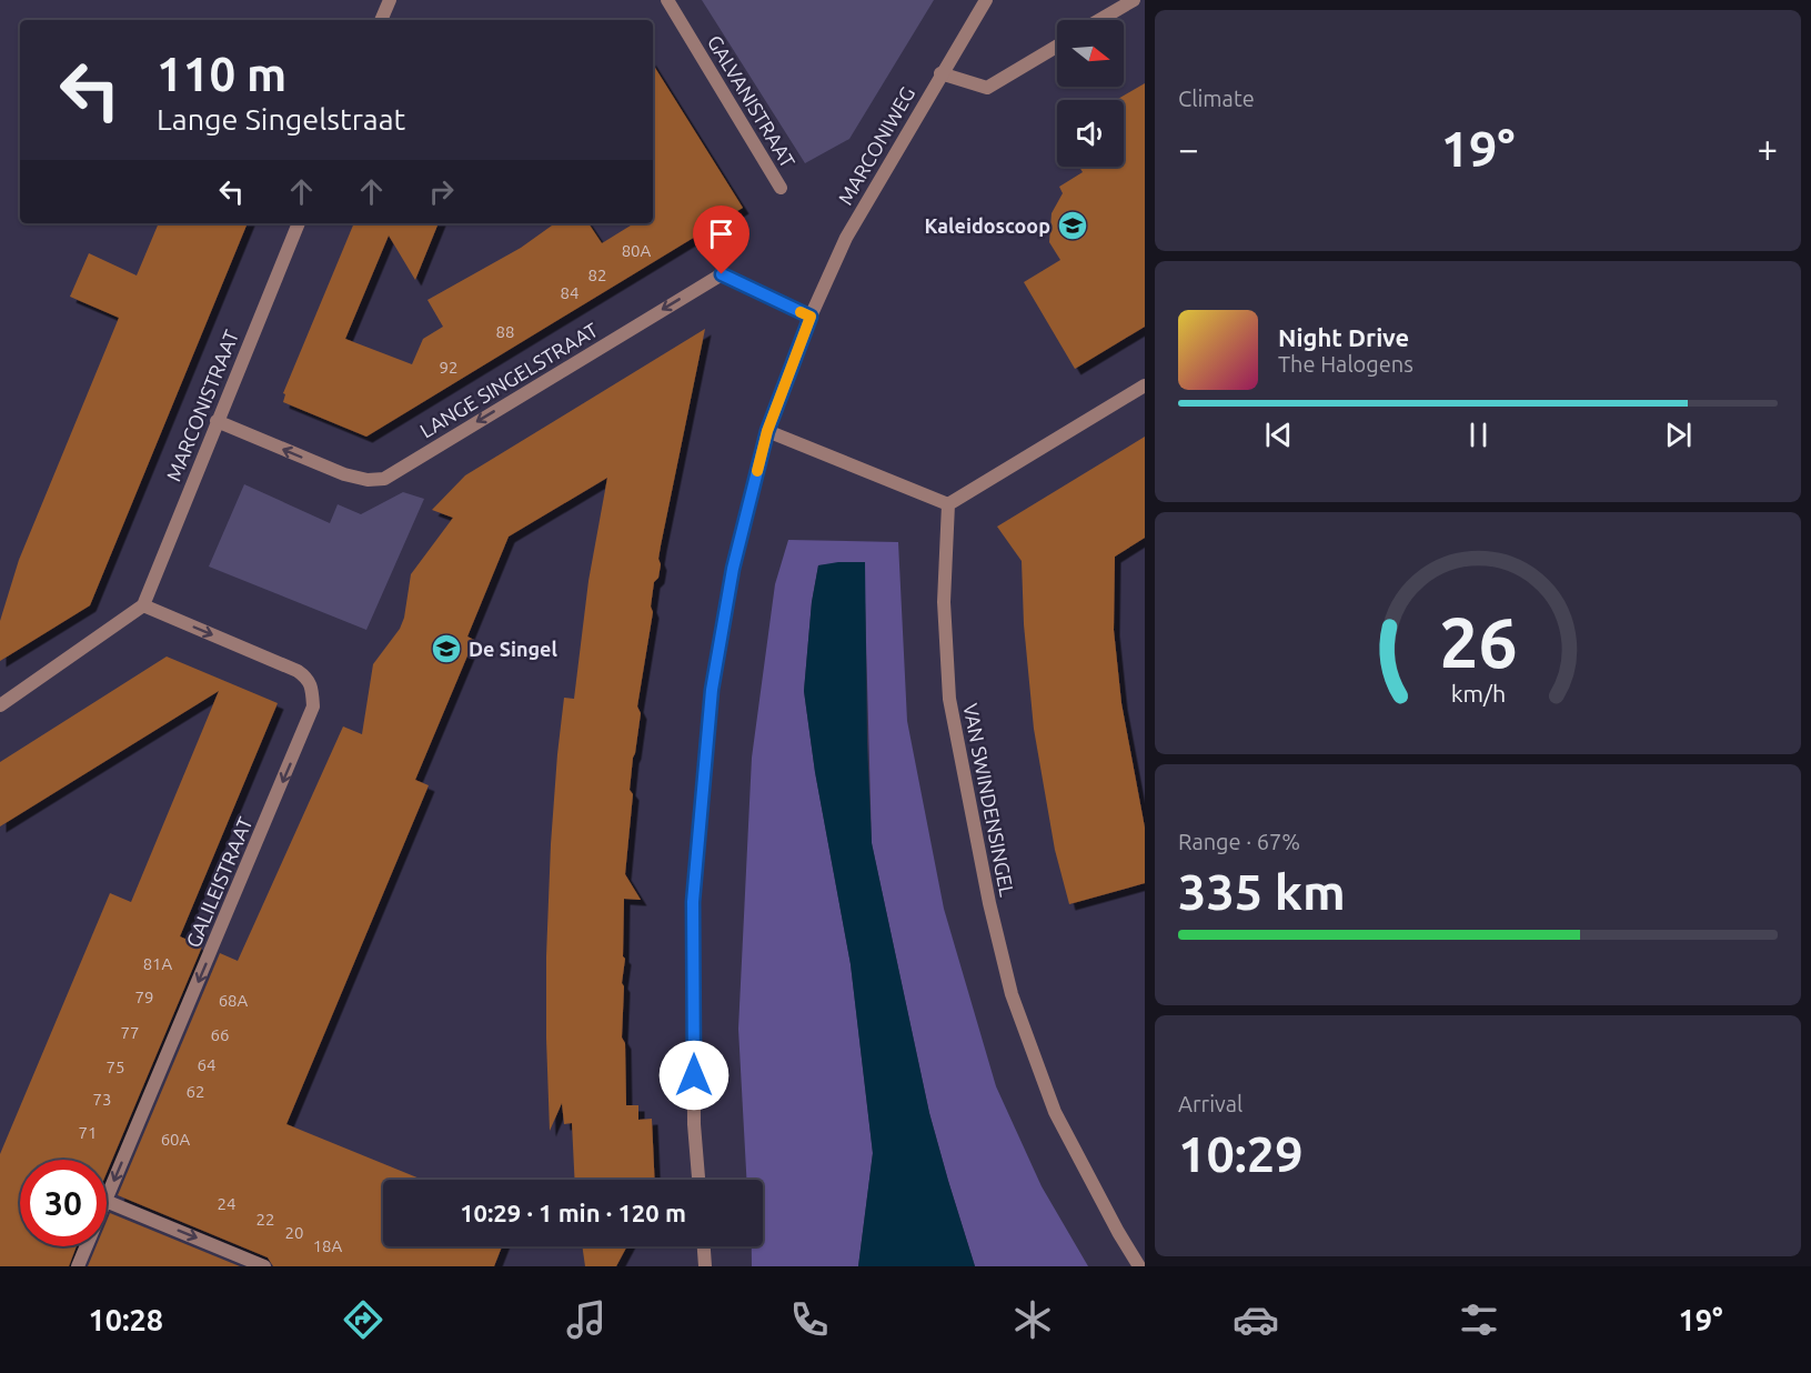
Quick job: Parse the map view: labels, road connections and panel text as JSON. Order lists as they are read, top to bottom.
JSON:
{
  "streets": {
    "street": [
      "GALVANISTRAAT",
      "MARCONIWEG",
      "LANGE SINGELSTRAAT",
      "MARCONISTRAAT",
      "VAN SWINDENSINGEL",
      "GALILEISTRAAT"
    ]
  },
  "crossings": [
    ["MARCONIWEG", "LANGE SINGELSTRAAT"],
    ["LANGE SINGELSTRAAT", "MARCONISTRAAT"],
    ["MARCONISTRAAT", "GALILEISTRAAT"]
  ],
  "one_way": ["LANGE SINGELSTRAAT"],
  "places": {
    "school or university": ["Kaleidoscoop", "De Singel"]
  },
  "house_numbers": [
    "80A",
    "82",
    "84",
    "88",
    "92",
    "81A",
    "79",
    "68A",
    "77",
    "66",
    "64",
    "75",
    "62",
    "73",
    "71",
    "60A",
    "24",
    "22",
    "20",
    "18A"
  ],
  "north": "right",
  "page": {
    "tile": [
      "Climate",
      ["Range · 67%", "335 km"],
      ["Arrival", "10:29"]
    ],
    "turn": ["110 m", "Lange Singelstraat"],
    "heat": ["−", "19°", "+"],
    "song": ["Night Drive", "The Halogens"],
    "limit": "30",
    "trip": "10:29 · 1 min · 120 m",
    "tabs": ["10:28", "19°"],
    "gauge": ["26", "km/h"]
  }
}
